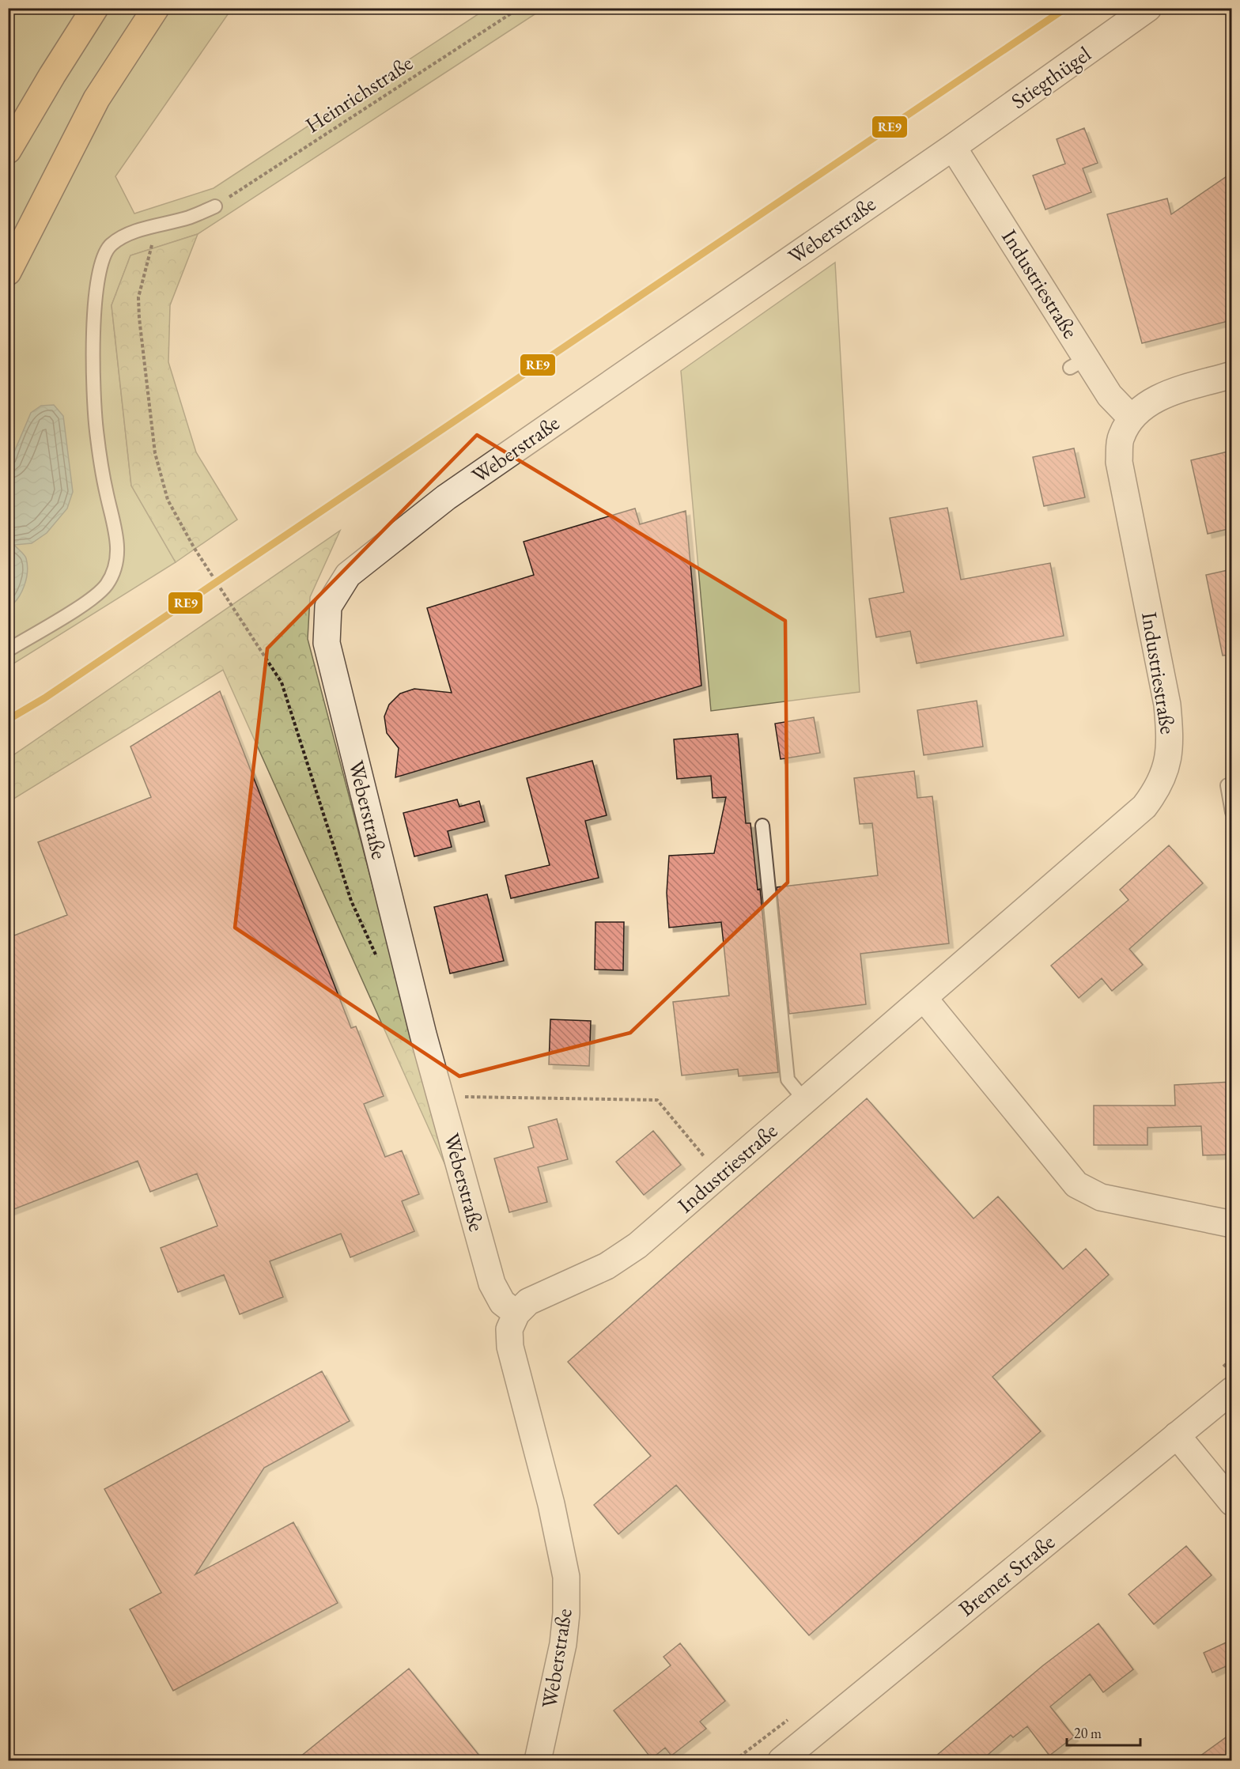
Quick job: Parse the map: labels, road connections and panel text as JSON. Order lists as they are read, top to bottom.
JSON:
{
  "streets": {
    "street": [
      "Stiegthügel",
      "Weberstraße",
      "Industriestraße",
      "Bremer Straße"
    ],
    "path": ["Heinrichstraße"]
  },
  "crossings": [
    ["Stiegthügel", "Weberstraße"],
    ["Stiegthügel", "Industriestraße"],
    ["Weberstraße", "Industriestraße"]
  ],
  "lines": ["transit line RE9"],
  "scale_bar": "20 m"
}
